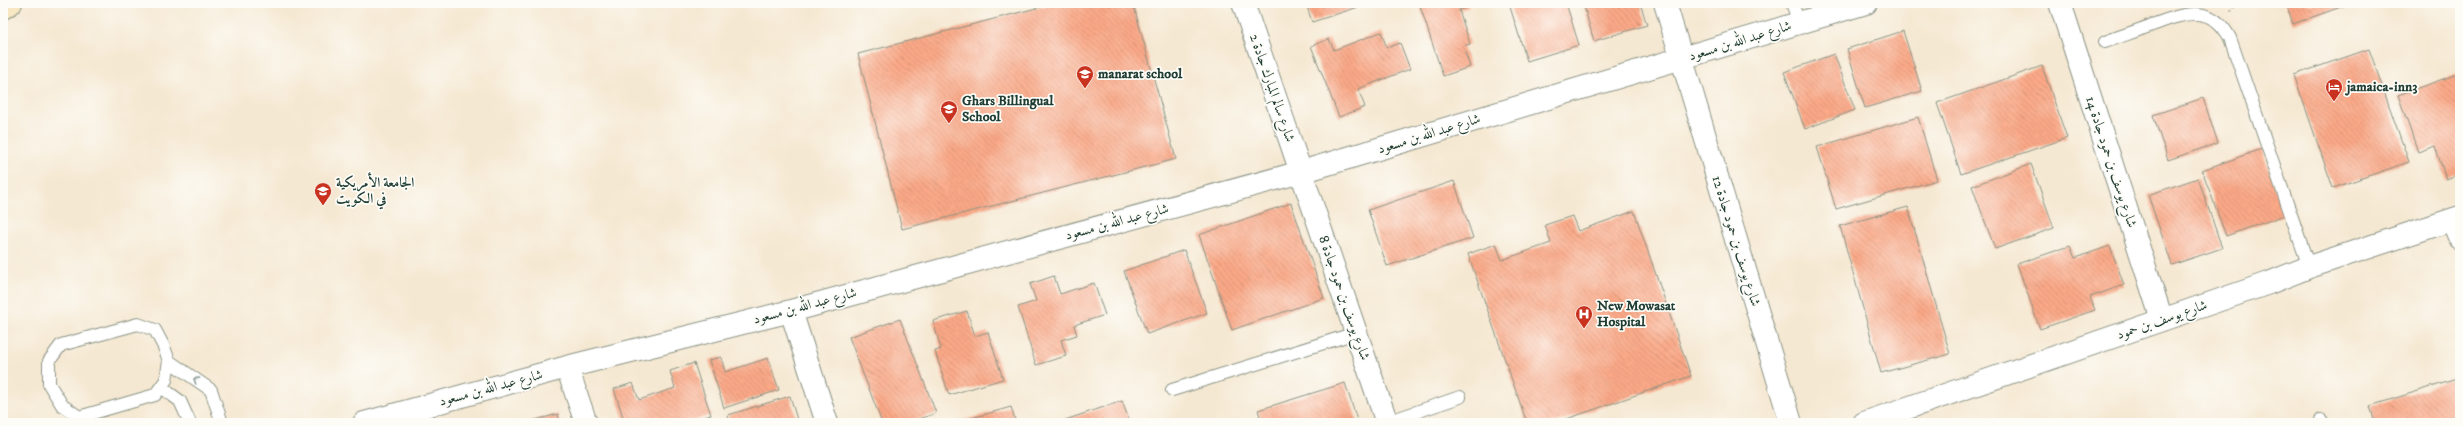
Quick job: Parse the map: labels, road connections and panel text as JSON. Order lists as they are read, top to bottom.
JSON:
{
  "streets": {
    "street": [
      "شارع عبد الله بن مسعود",
      "شارع سالم المبارك جادة 2",
      "شارع يوسف بن حمود جادة 14",
      "شارع يوسف بن حمود جادة 12",
      "شارع يوسف بن حمود جادة 8",
      "شارع يوسف بن حمود"
    ]
  },
  "crossings": [
    ["شارع عبد الله بن مسعود", "شارع سالم المبارك جادة 2"],
    ["شارع عبد الله بن مسعود", "شارع يوسف بن حمود جادة 12"],
    ["شارع عبد الله بن مسعود", "شارع يوسف بن حمود جادة 8"],
    ["شارع سالم المبارك جادة 2", "شارع يوسف بن حمود جادة 8"],
    ["شارع يوسف بن حمود جادة 14", "شارع يوسف بن حمود"]
  ],
  "places": {
    "school or university": ["manarat school", "Ghars Billingual School", "الجامعة الأمريكية في الكويت"],
    "hotel": ["jamaica-inn3"],
    "hospital": ["New Mowasat Hospital"]
  }
}
